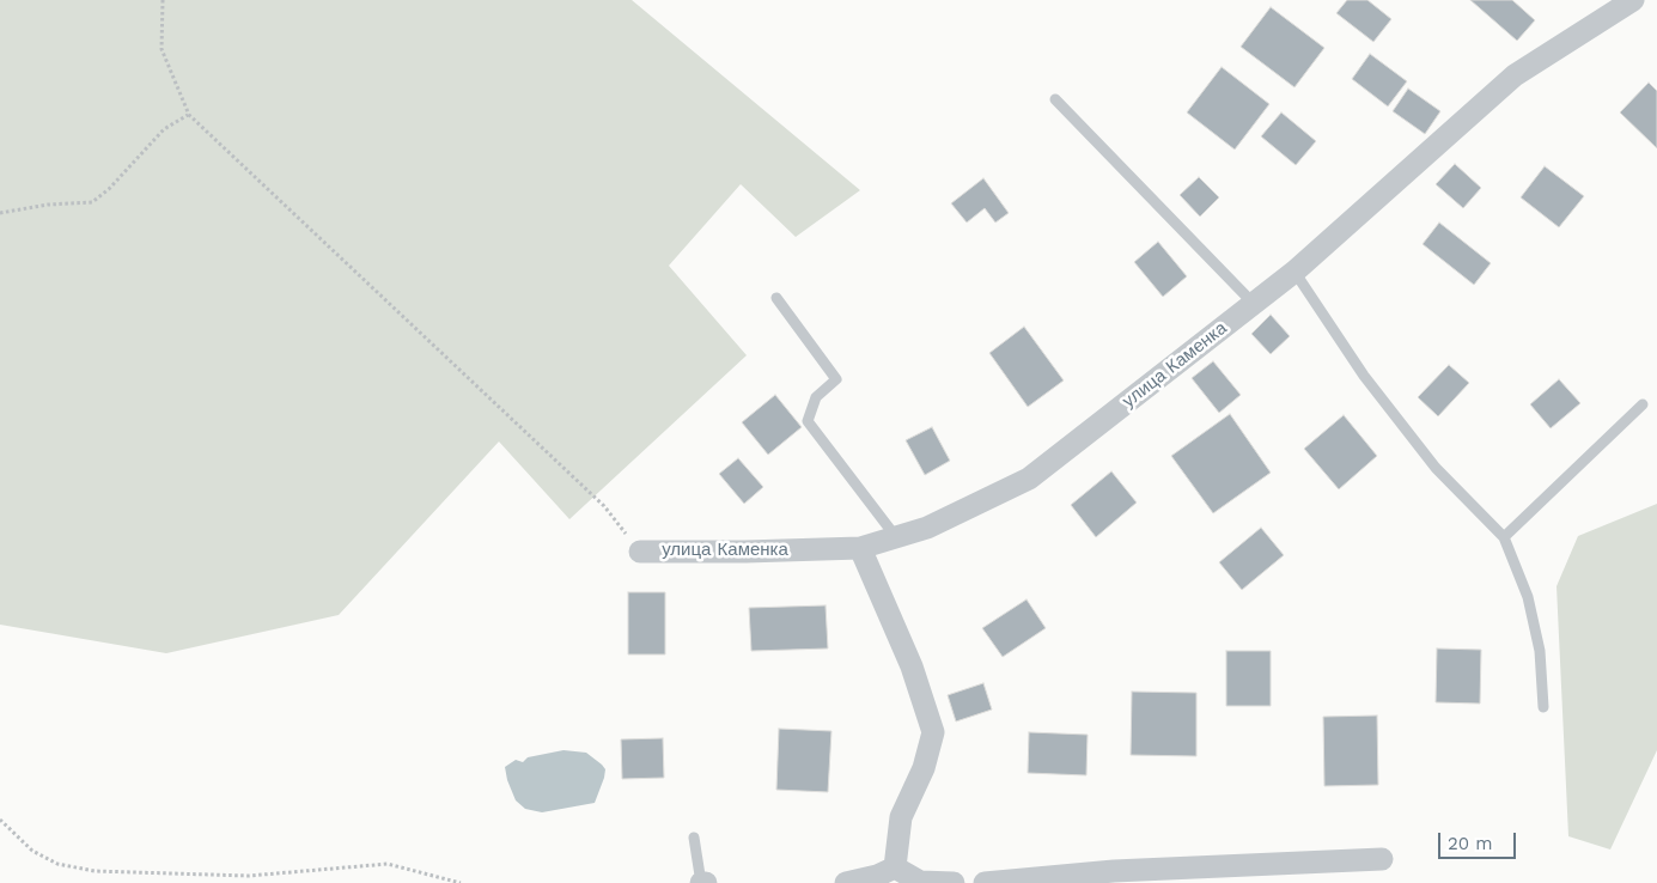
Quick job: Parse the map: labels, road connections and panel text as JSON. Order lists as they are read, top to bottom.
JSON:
{
  "streets": {
    "street": ["улица Каменка"]
  },
  "scale_bar": "20 m"
}
